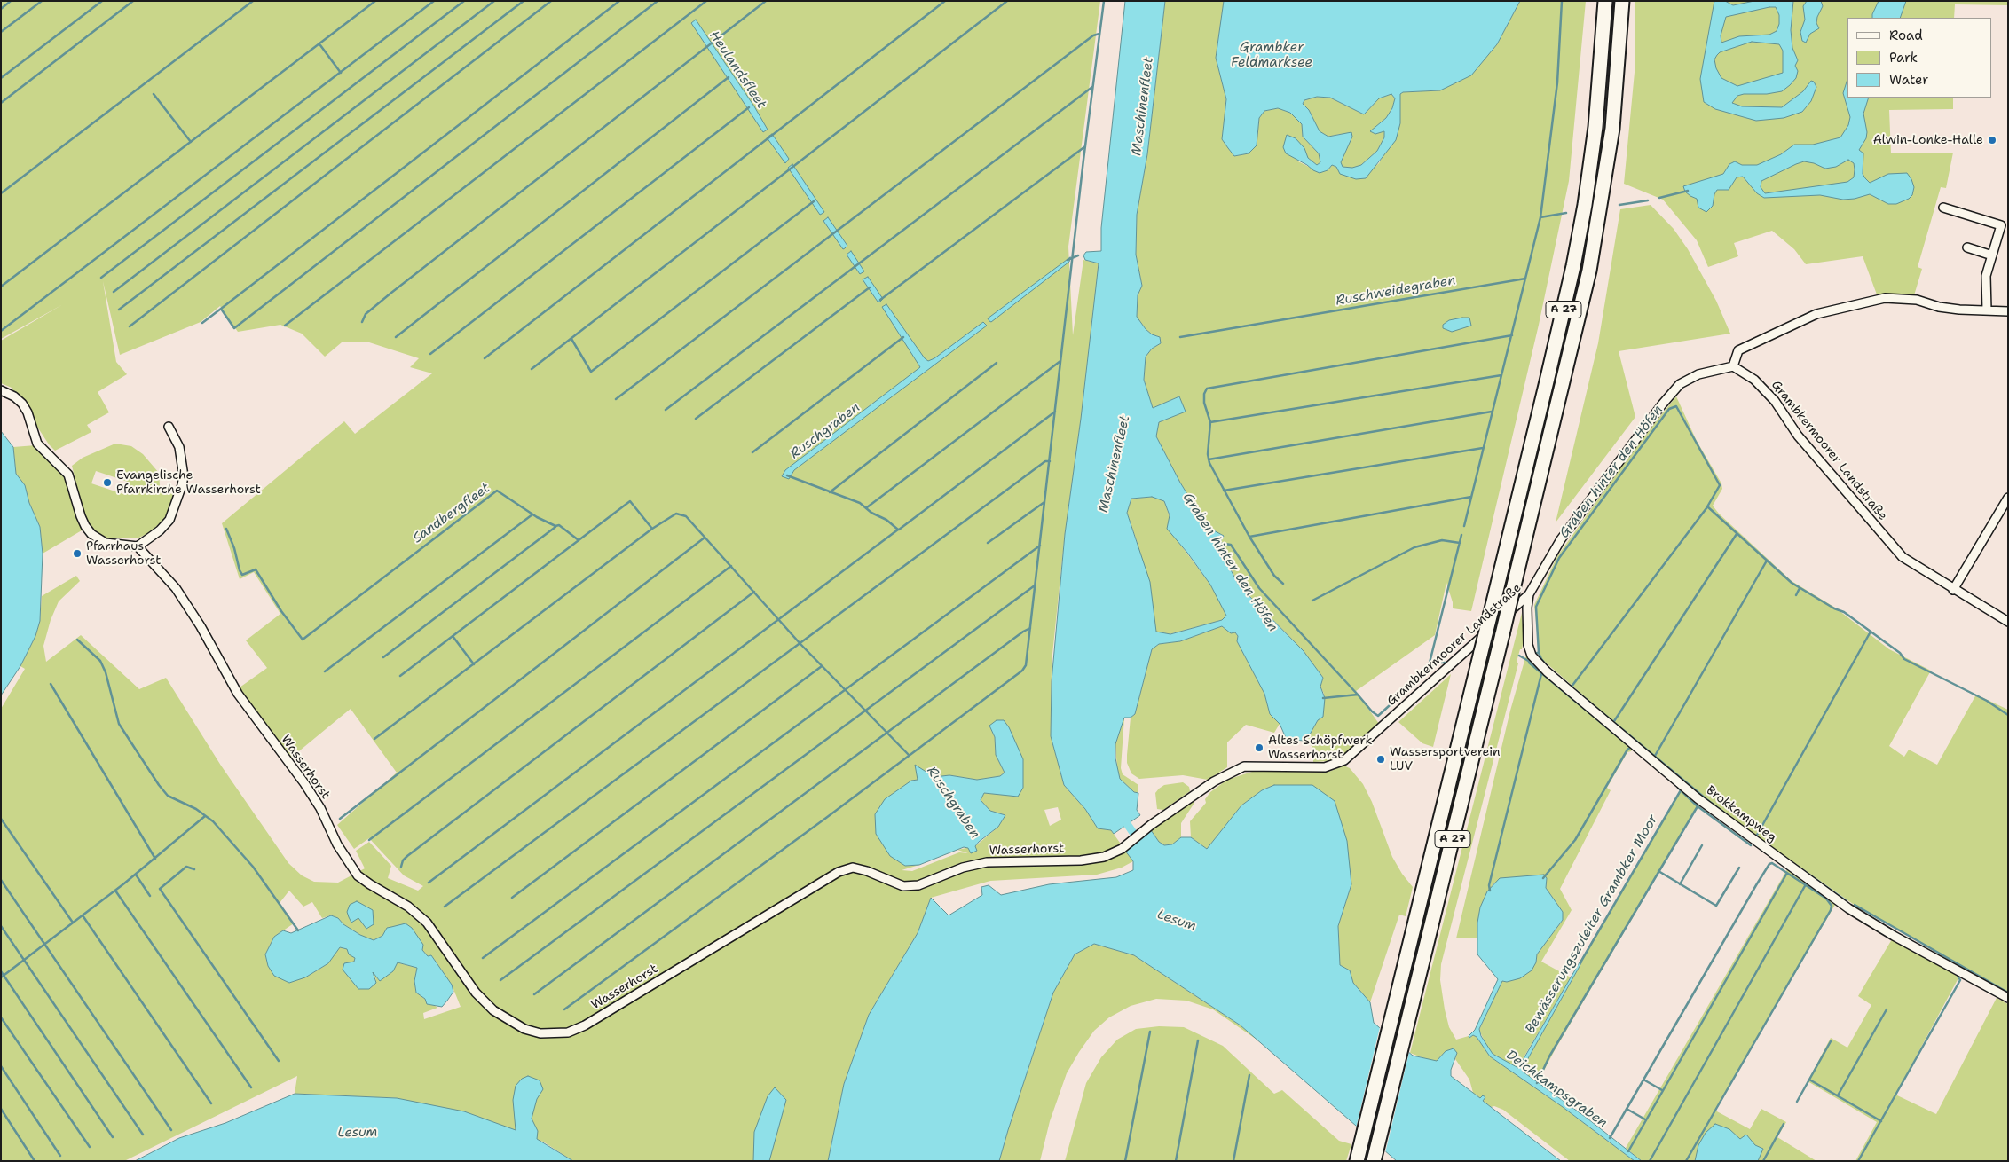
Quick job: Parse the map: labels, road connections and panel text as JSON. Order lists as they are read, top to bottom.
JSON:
{
  "streets": {
    "highway": ["A 27"],
    "street": ["Grambkermoorer Landstraße", "Wasserhorst", "Brokkampweg"]
  },
  "crossings": [
    ["Grambkermoorer Landstraße", "Wasserhorst"],
    ["Grambkermoorer Landstraße", "Brokkampweg"]
  ],
  "water": [
    "Grambker Feldmarksee",
    "Heulandsfleet",
    "Maschinenfleet",
    "Ruschweidegraben",
    "Ruschgraben",
    "Graben hinter den Höfen",
    "Sandbergfleet",
    "Lesum",
    "Bewässerungszuleiter Grambker Moor",
    "Deichkampsgraben"
  ],
  "places": [
    "Alwin-Lonke-Halle",
    "Evangelische Pfarrkirche Wasserhorst",
    "Pfarrhaus Wasserhorst",
    "Altes Schöpfwerk Wasserhorst",
    "Wassersportverein LUV"
  ],
  "legend": ["Road", "Park", "Water"]
}
